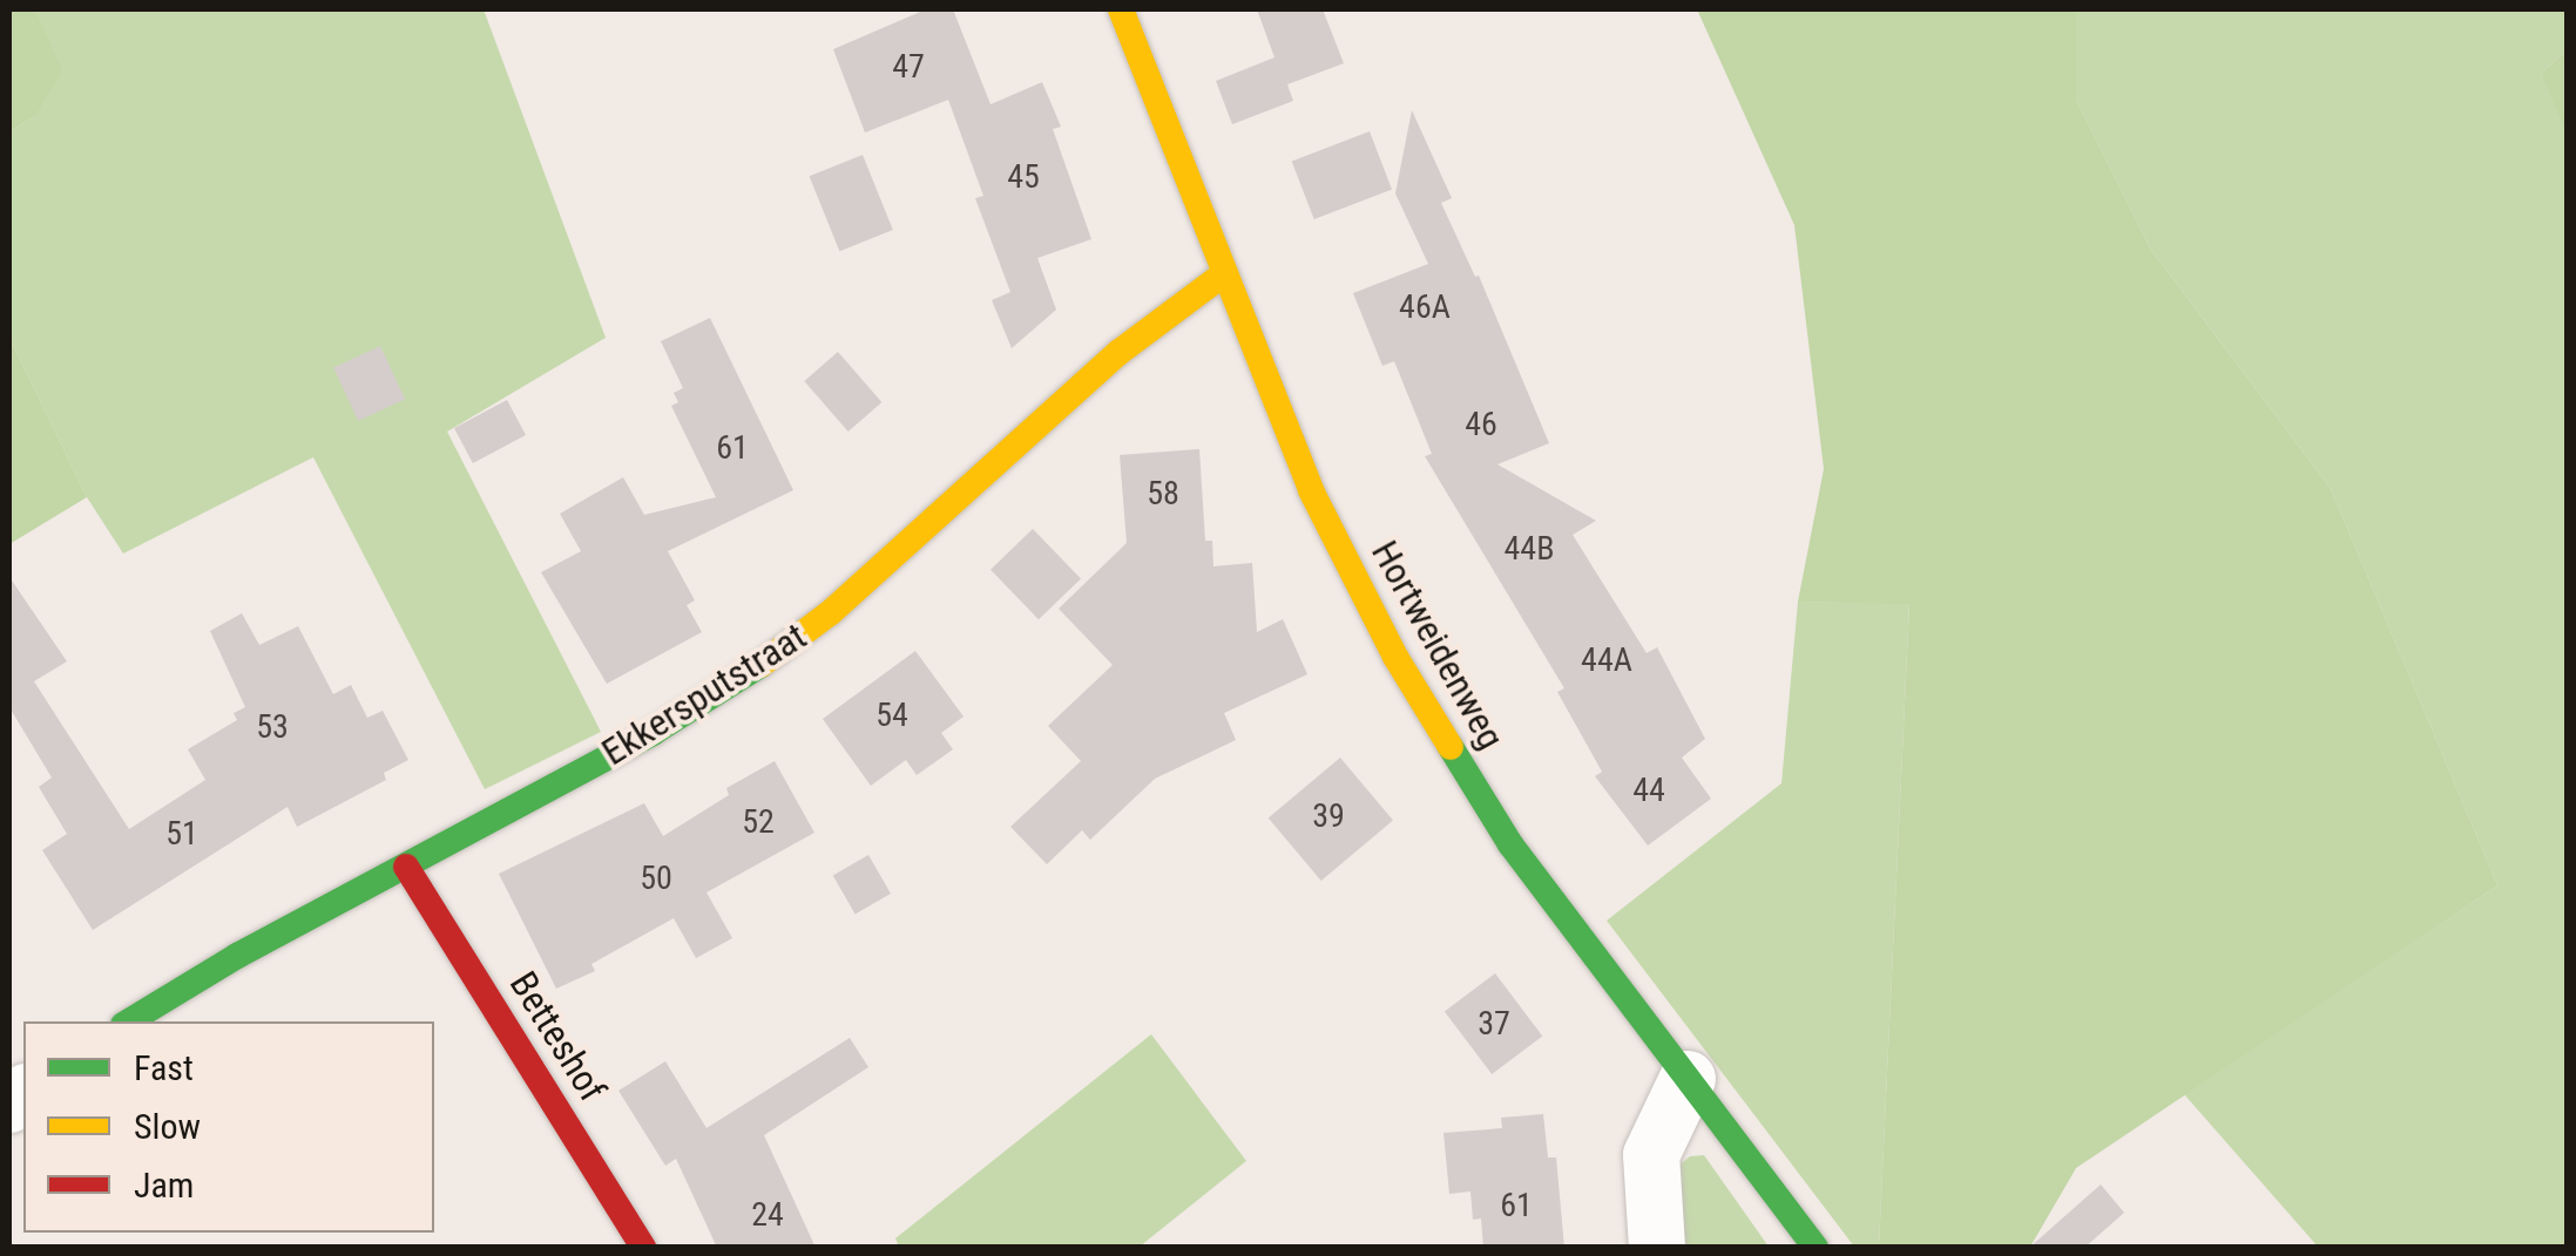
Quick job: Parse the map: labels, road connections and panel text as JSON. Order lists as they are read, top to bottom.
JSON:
{
  "streets": {
    "street": ["Hortweidenweg", "Ekkersputstraat", "Betteshof"]
  },
  "crossings": [
    ["Hortweidenweg", "Ekkersputstraat"],
    ["Ekkersputstraat", "Betteshof"]
  ],
  "house_numbers": [
    "47",
    "45",
    "46A",
    "46",
    "61",
    "58",
    "44B",
    "44A",
    "54",
    "53",
    "44",
    "39",
    "52",
    "51",
    "50",
    "37",
    "61",
    "24"
  ],
  "legend": ["Fast", "Slow", "Jam"]
}
